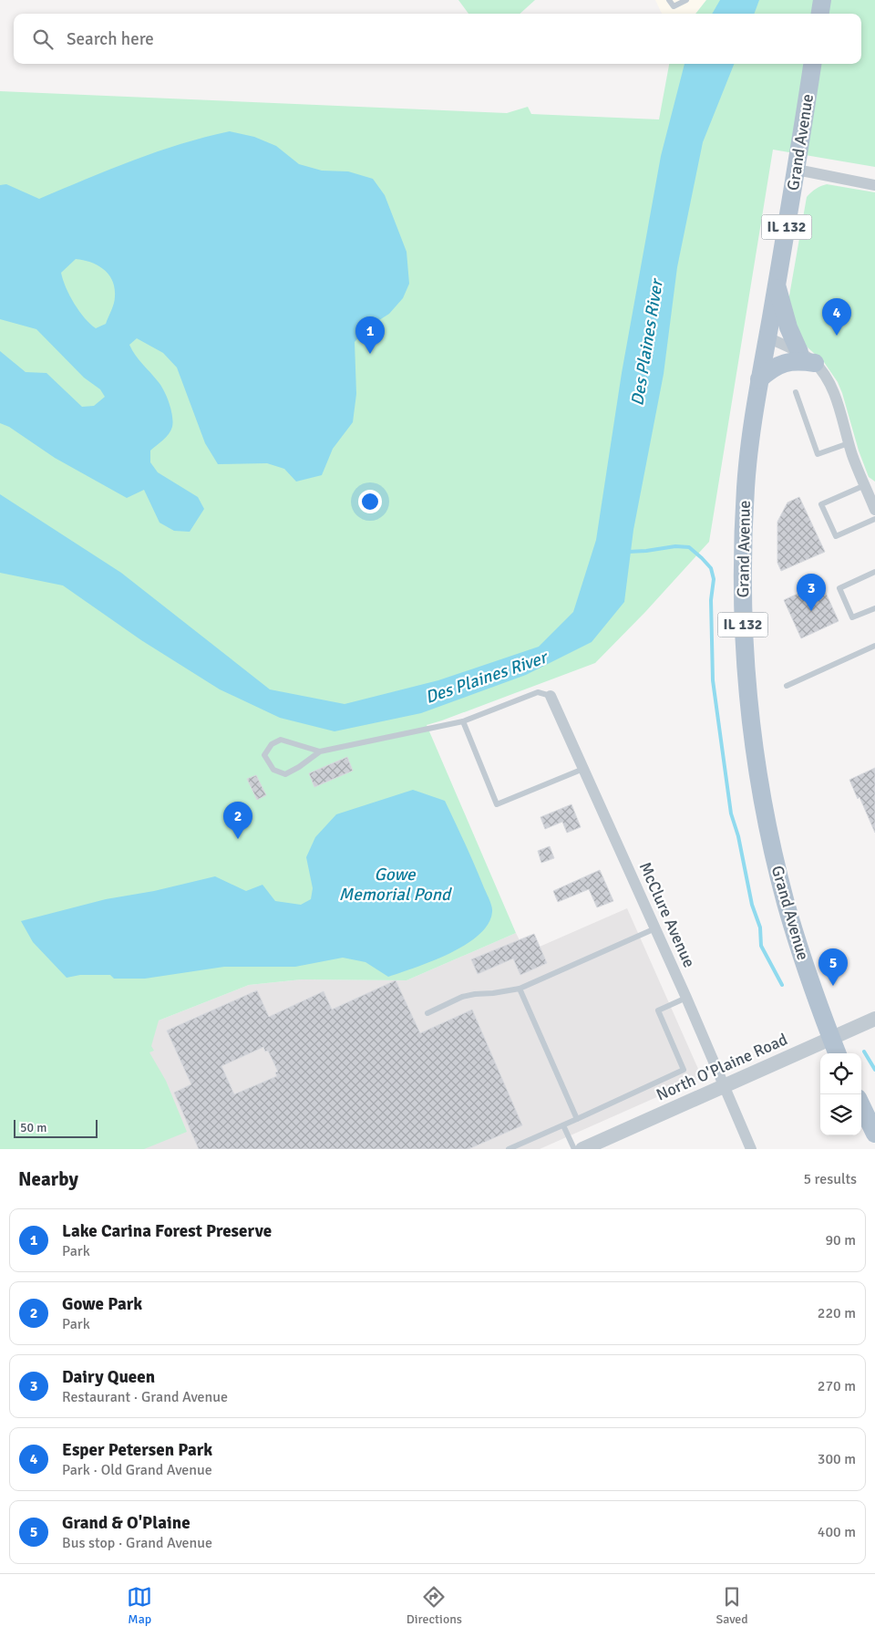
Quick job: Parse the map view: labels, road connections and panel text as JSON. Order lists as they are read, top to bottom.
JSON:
{
  "streets": {
    "main road": ["Grand Avenue", "IL 132"],
    "street": ["McClure Avenue", "North O'Plaine Road"]
  },
  "crossings": [
    ["Grand Avenue", "North O'Plaine Road"],
    ["McClure Avenue", "North O'Plaine Road"]
  ],
  "water": ["Des Plaines River", "Gowe Memorial Pond"],
  "scale_bar": "50 m",
  "page": {
    "search": "Search here",
    "pins": [
      "4",
      "1",
      "3",
      "2",
      "5"
    ],
    "scale": "50 m",
    "heading": ["Nearby", "5 results"],
    "list": [
      {
        "mark": "1",
        "name": "Lake Carina Forest Preserve",
        "note": "Park",
        "value": "90 m"
      },
      {
        "mark": "2",
        "name": "Gowe Park",
        "note": "Park",
        "value": "220 m"
      },
      {
        "mark": "3",
        "name": "Dairy Queen",
        "note": "Restaurant · Grand Avenue",
        "value": "270 m"
      },
      {
        "mark": "4",
        "name": "Esper Petersen Park",
        "note": "Park · Old Grand Avenue",
        "value": "300 m"
      },
      {
        "mark": "5",
        "name": "Grand & O'Plaine",
        "note": "Bus stop · Grand Avenue",
        "value": "400 m"
      }
    ],
    "nav": ["Map", "Directions", "Saved"]
  }
}
